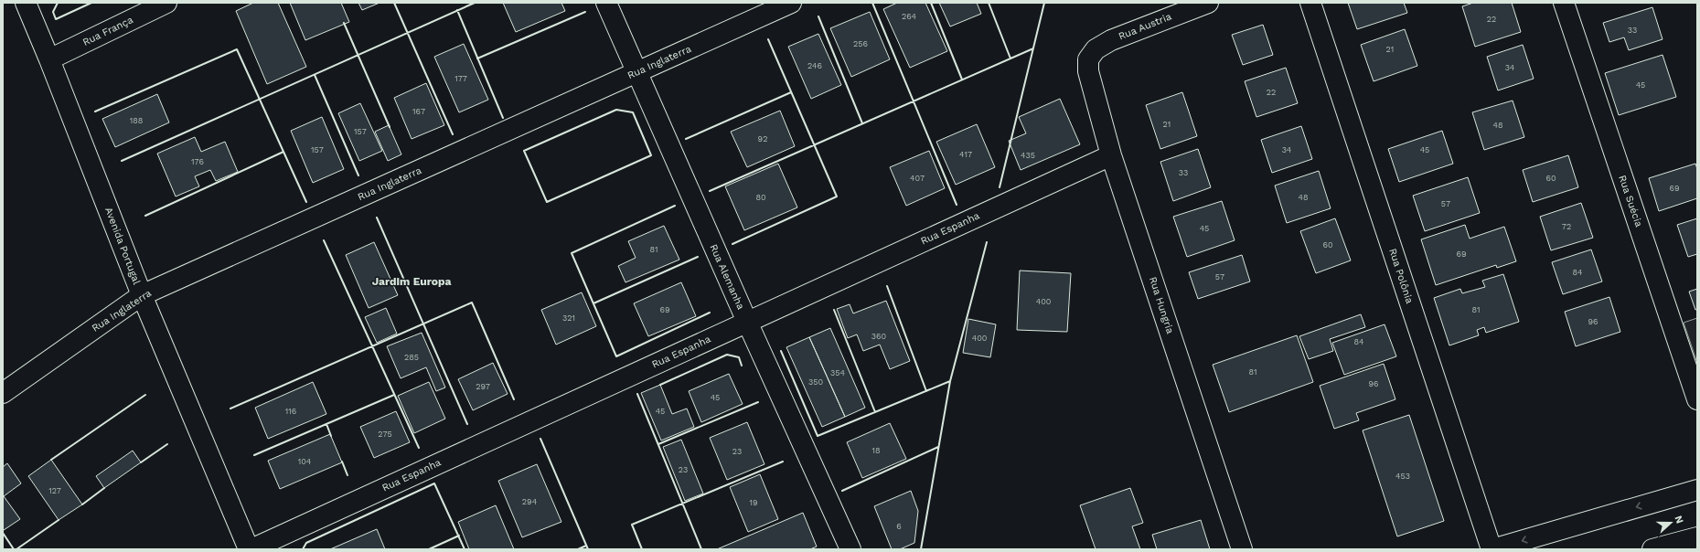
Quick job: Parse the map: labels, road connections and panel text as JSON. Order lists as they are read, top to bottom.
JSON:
{
  "streets": {
    "street": [
      "Rua Austria",
      "Rua França",
      "Rua Inglaterra",
      "Rua Suécia",
      "Rua Espanha",
      "Avenida Portugal",
      "Rua Polônia",
      "Rua Alemanha",
      "Rua Hungria"
    ]
  },
  "crossings": [
    ["Rua Austria", "Rua Hungria"],
    ["Rua França", "Avenida Portugal"],
    ["Rua Inglaterra", "Avenida Portugal"],
    ["Rua Inglaterra", "Rua Alemanha"],
    ["Rua Espanha", "Avenida Portugal"],
    ["Rua Espanha", "Rua Alemanha"],
    ["Rua Espanha", "Rua Hungria"]
  ],
  "districts": ["Jardim Europa"],
  "house_numbers": [
    "264",
    "22",
    "33",
    "256",
    "21",
    "246",
    "34",
    "177",
    "45",
    "22",
    "167",
    "188",
    "21",
    "48",
    "157",
    "92",
    "157",
    "34",
    "45",
    "417",
    "435",
    "176",
    "33",
    "407",
    "60",
    "69",
    "80",
    "48",
    "57",
    "72",
    "45",
    "60",
    "81",
    "69",
    "84",
    "57",
    "400",
    "69",
    "81",
    "321",
    "96",
    "360",
    "400",
    "84",
    "285",
    "81",
    "354",
    "350",
    "96",
    "297",
    "45",
    "116",
    "45",
    "275",
    "18",
    "23",
    "104",
    "23",
    "453",
    "127",
    "294",
    "19",
    "6"
  ],
  "north": "right"
}
